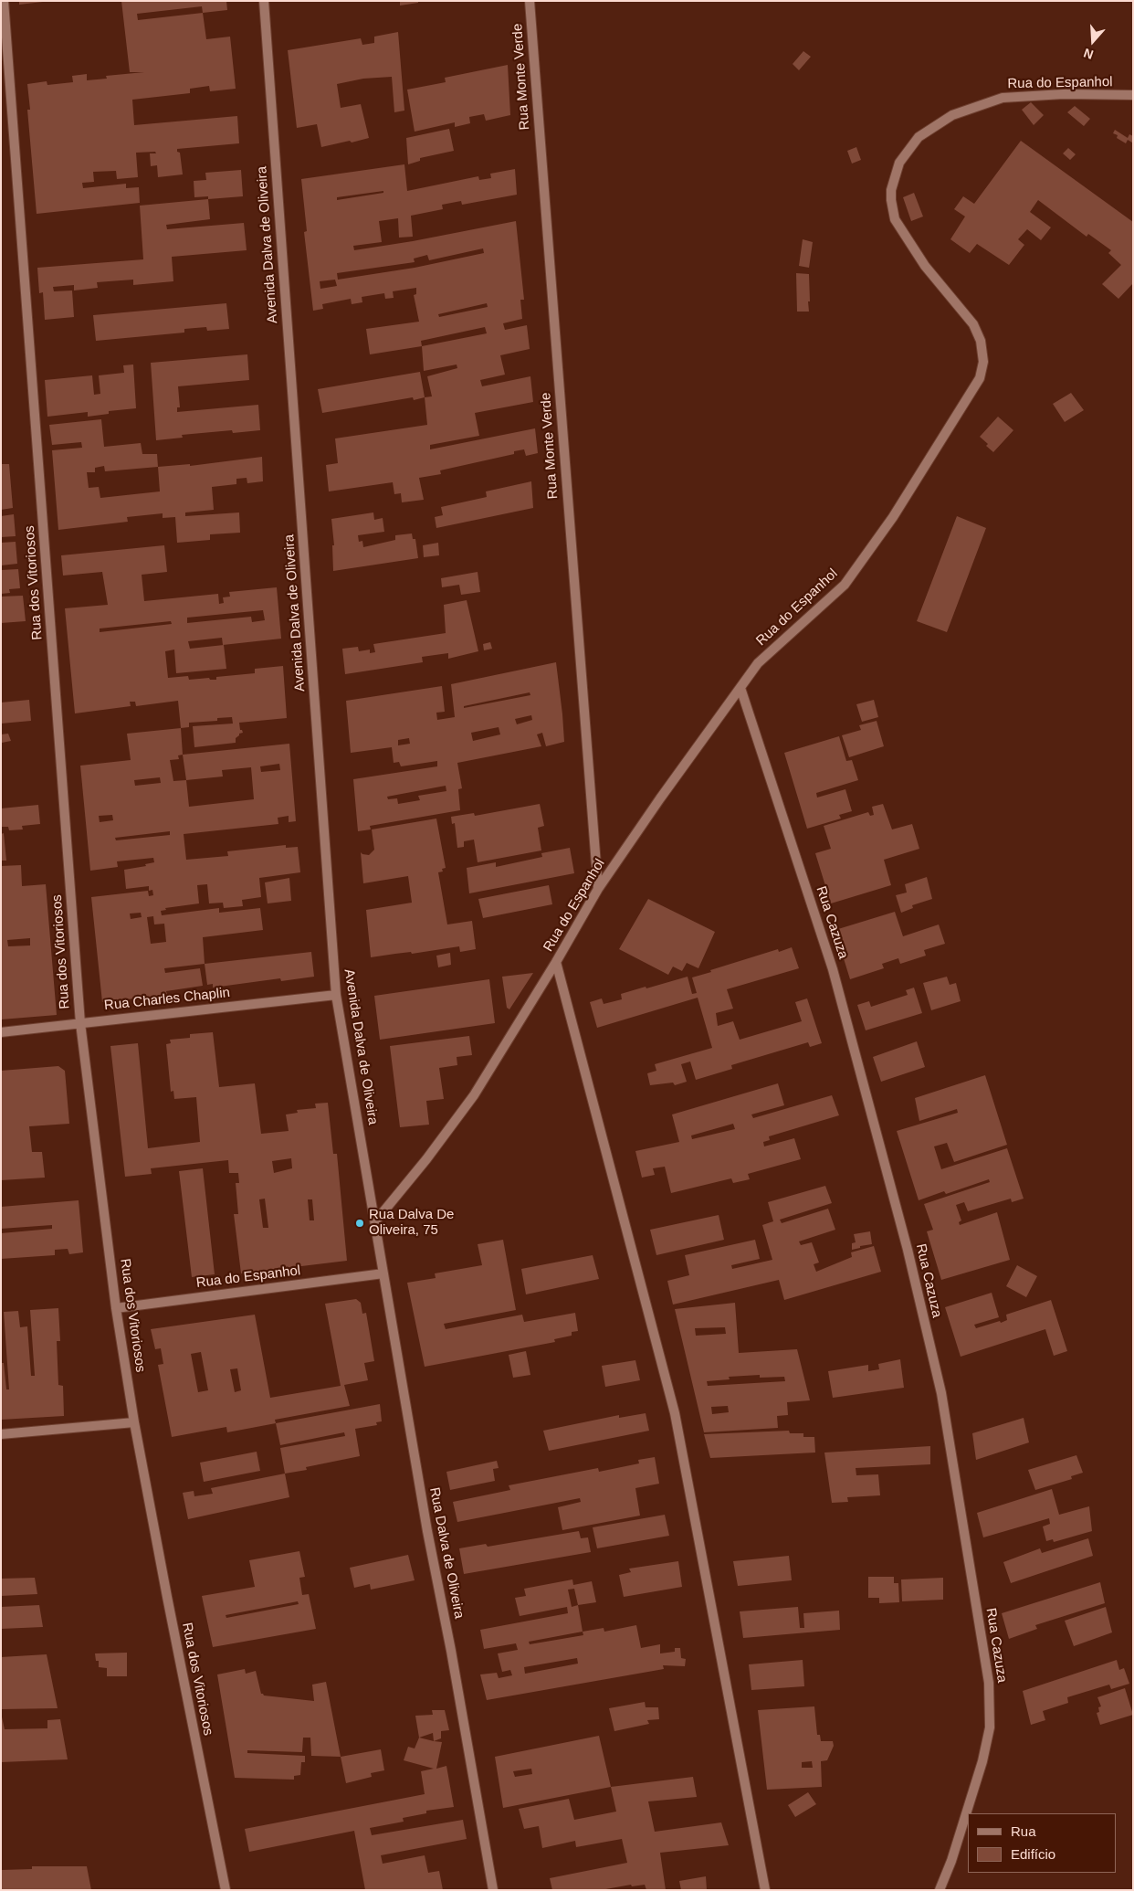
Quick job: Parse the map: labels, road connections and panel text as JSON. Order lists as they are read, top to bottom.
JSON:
{
  "streets": {
    "street": [
      "Rua Monte Verde",
      "Rua do Espanhol",
      "Avenida Dalva de Oliveira",
      "Rua dos Vitoriosos",
      "Rua Cazuza",
      "Rua Charles Chaplin",
      "Rua Dalva de Oliveira"
    ]
  },
  "crossings": [
    ["Rua Monte Verde", "Rua do Espanhol"],
    ["Rua do Espanhol", "Avenida Dalva de Oliveira"],
    ["Rua do Espanhol", "Rua dos Vitoriosos"],
    ["Rua do Espanhol", "Rua Cazuza"],
    ["Rua do Espanhol", "Rua Dalva de Oliveira"],
    ["Avenida Dalva de Oliveira", "Rua Charles Chaplin"],
    ["Avenida Dalva de Oliveira", "Rua Dalva de Oliveira"],
    ["Rua dos Vitoriosos", "Rua Charles Chaplin"]
  ],
  "places": ["Rua Dalva De Oliveira, 75"],
  "legend": ["Rua", "Edifício"],
  "north": "bottom"
}
